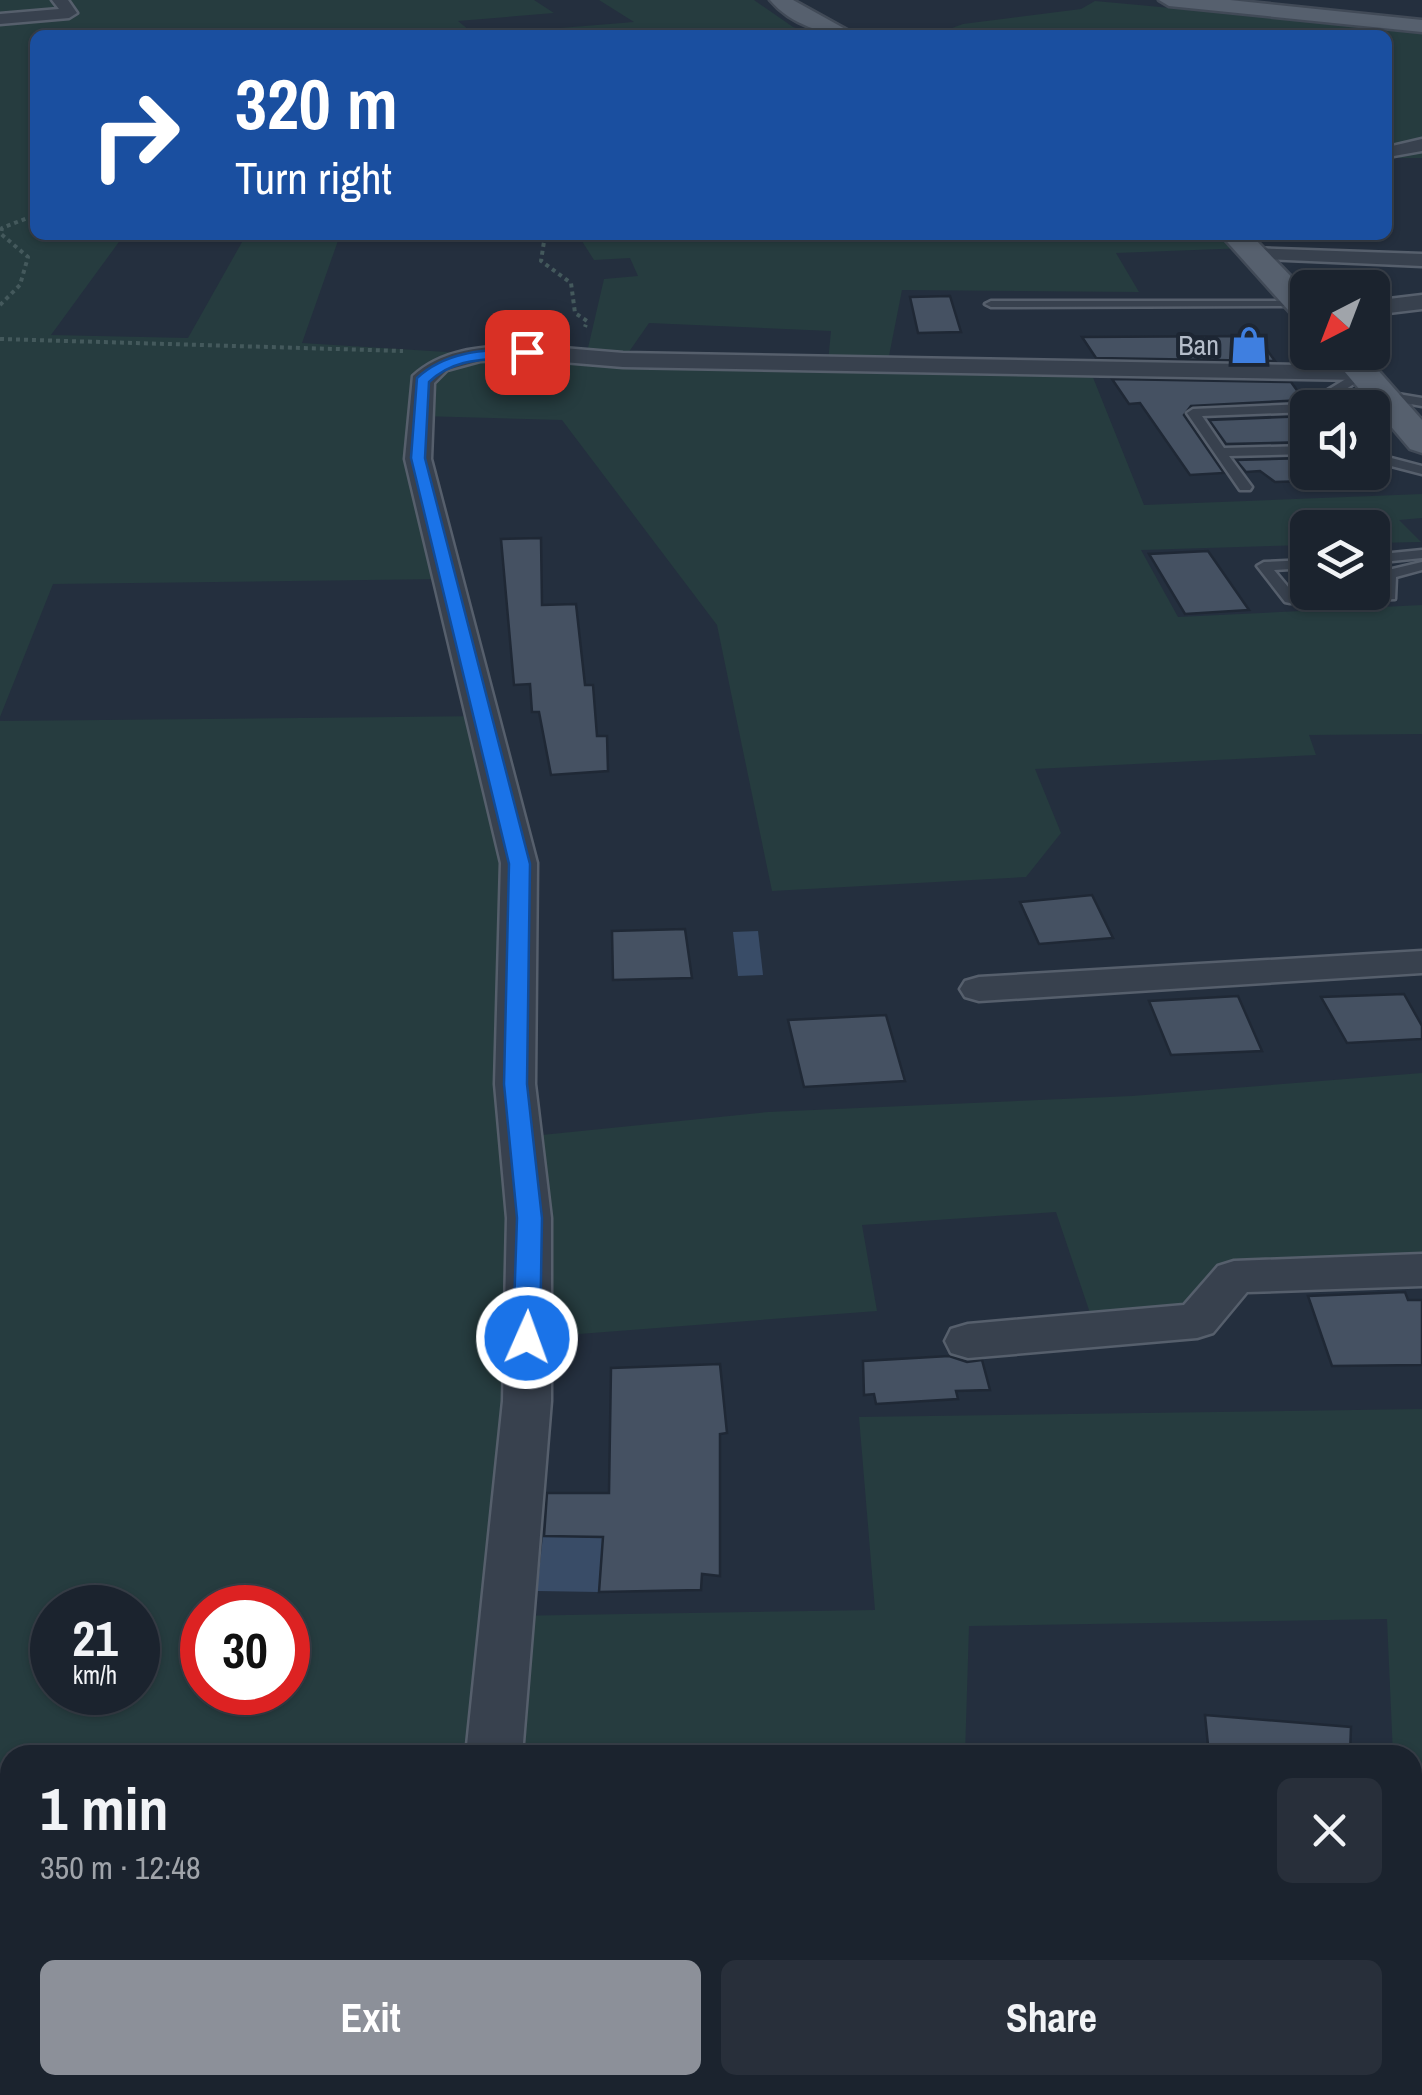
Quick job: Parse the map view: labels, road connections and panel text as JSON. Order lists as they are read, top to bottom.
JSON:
{
  "places": {
    "shop": ["Ban"]
  },
  "north": "bottom left",
  "page": {
    "turn": ["320 m", "Turn right"],
    "speed": "21 km/h",
    "limit": "30",
    "heading": ["1 min", "350 m · 12:48"],
    "buttons": ["Exit", "Share"]
  }
}
